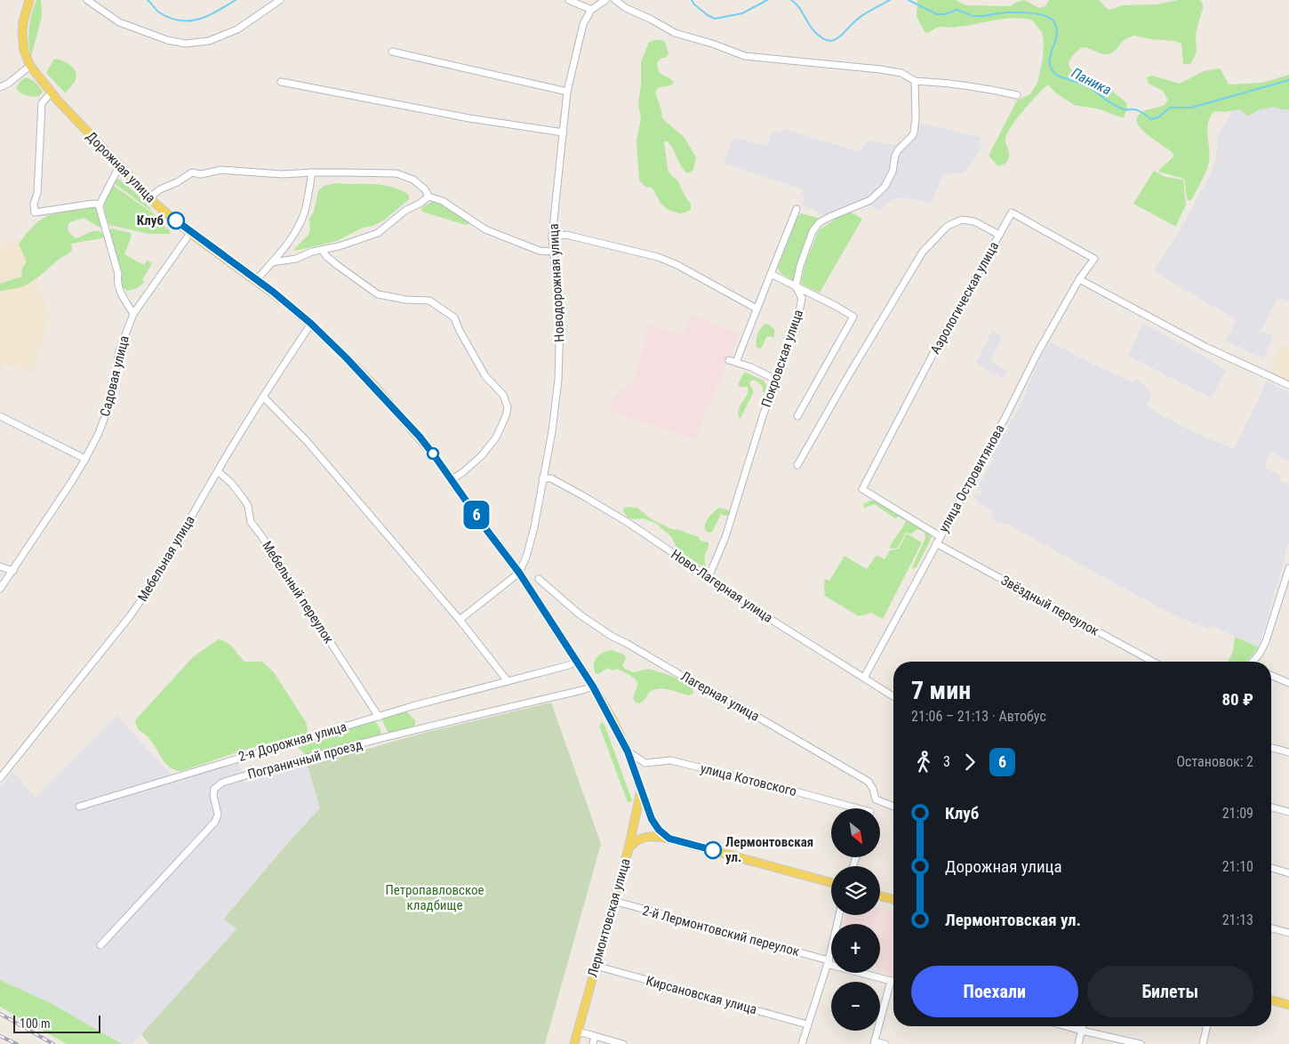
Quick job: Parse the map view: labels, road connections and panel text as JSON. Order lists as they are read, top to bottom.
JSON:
{
  "streets": {
    "main road": ["Дорожная улица", "Лермонтовская улица"],
    "street": [
      "Новодорожная улица",
      "Аэрологическая улица",
      "Покровская улица",
      "Садовая улица",
      "улица Островитянова",
      "Мебельная улица",
      "Ново-Лагерная улица",
      "Мебельный переулок",
      "Звёздный переулок",
      "Лагерная улица",
      "2-я Дорожная улица",
      "Пограничный проезд",
      "улица Котовского",
      "2-й Лермонтовский переулок",
      "Кирсановская улица"
    ]
  },
  "crossings": [
    ["Дорожная улица", "Новодорожная улица"],
    ["Дорожная улица", "Садовая улица"],
    ["Дорожная улица", "Мебельная улица"],
    ["Дорожная улица", "2-я Дорожная улица"],
    ["Дорожная улица", "Пограничный проезд"],
    ["Дорожная улица", "улица Котовского"],
    ["Дорожная улица", "Лермонтовская улица"],
    ["Новодорожная улица", "Ново-Лагерная улица"],
    ["Аэрологическая улица", "улица Островитянова"],
    ["Покровская улица", "Ново-Лагерная улица"],
    ["улица Островитянова", "Ново-Лагерная улица"],
    ["улица Островитянова", "Звёздный переулок"],
    ["Мебельная улица", "Мебельный переулок"],
    ["Мебельный переулок", "2-я Дорожная улица"],
    ["Лермонтовская улица", "2-й Лермонтовский переулок"],
    ["Лермонтовская улица", "Кирсановская улица"]
  ],
  "water": ["Паника"],
  "parks": ["Петропавловское кладбище"],
  "places": ["Клуб", "Лермонтовская ул."],
  "lines": ["bus line 6"],
  "scale_bar": "100 m",
  "north": "bottom right",
  "page": {
    "on_map": "6",
    "heading": ["7 мин", "21:06 – 21:13 · Автобус", "80 ₽"],
    "legs": ["3", "6", "Остановок: 2"],
    "list": [
      {
        "name": "Клуб",
        "value": "21:09"
      },
      {
        "name": "Дорожная улица",
        "value": "21:10"
      },
      {
        "name": "Лермонтовская ул.",
        "value": "21:13"
      }
    ],
    "map_buttons": ["+", "−"],
    "buttons": ["Поехали", "Билеты"],
    "scale": "100 m"
  }
}
